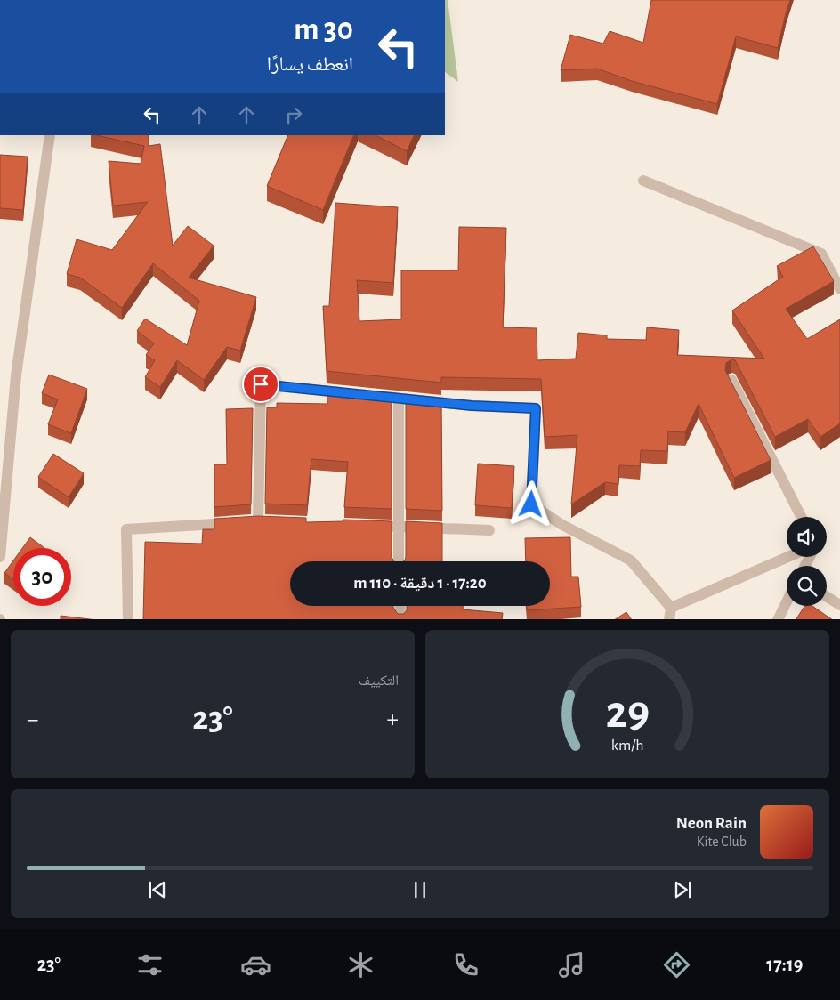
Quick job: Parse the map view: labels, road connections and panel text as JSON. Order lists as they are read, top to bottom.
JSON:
{
  "page": {
    "turn": ["30 m", "انعطف يسارًا"],
    "limit": "30",
    "trip": "17:20 · 1 دقيقة · 110 m",
    "tile": "التكييف",
    "heat": ["−", "23°", "+"],
    "song": ["Neon Rain", "Kite Club"],
    "tabs": ["17:19", "23°"],
    "gauge": ["29", "km/h"]
  }
}
